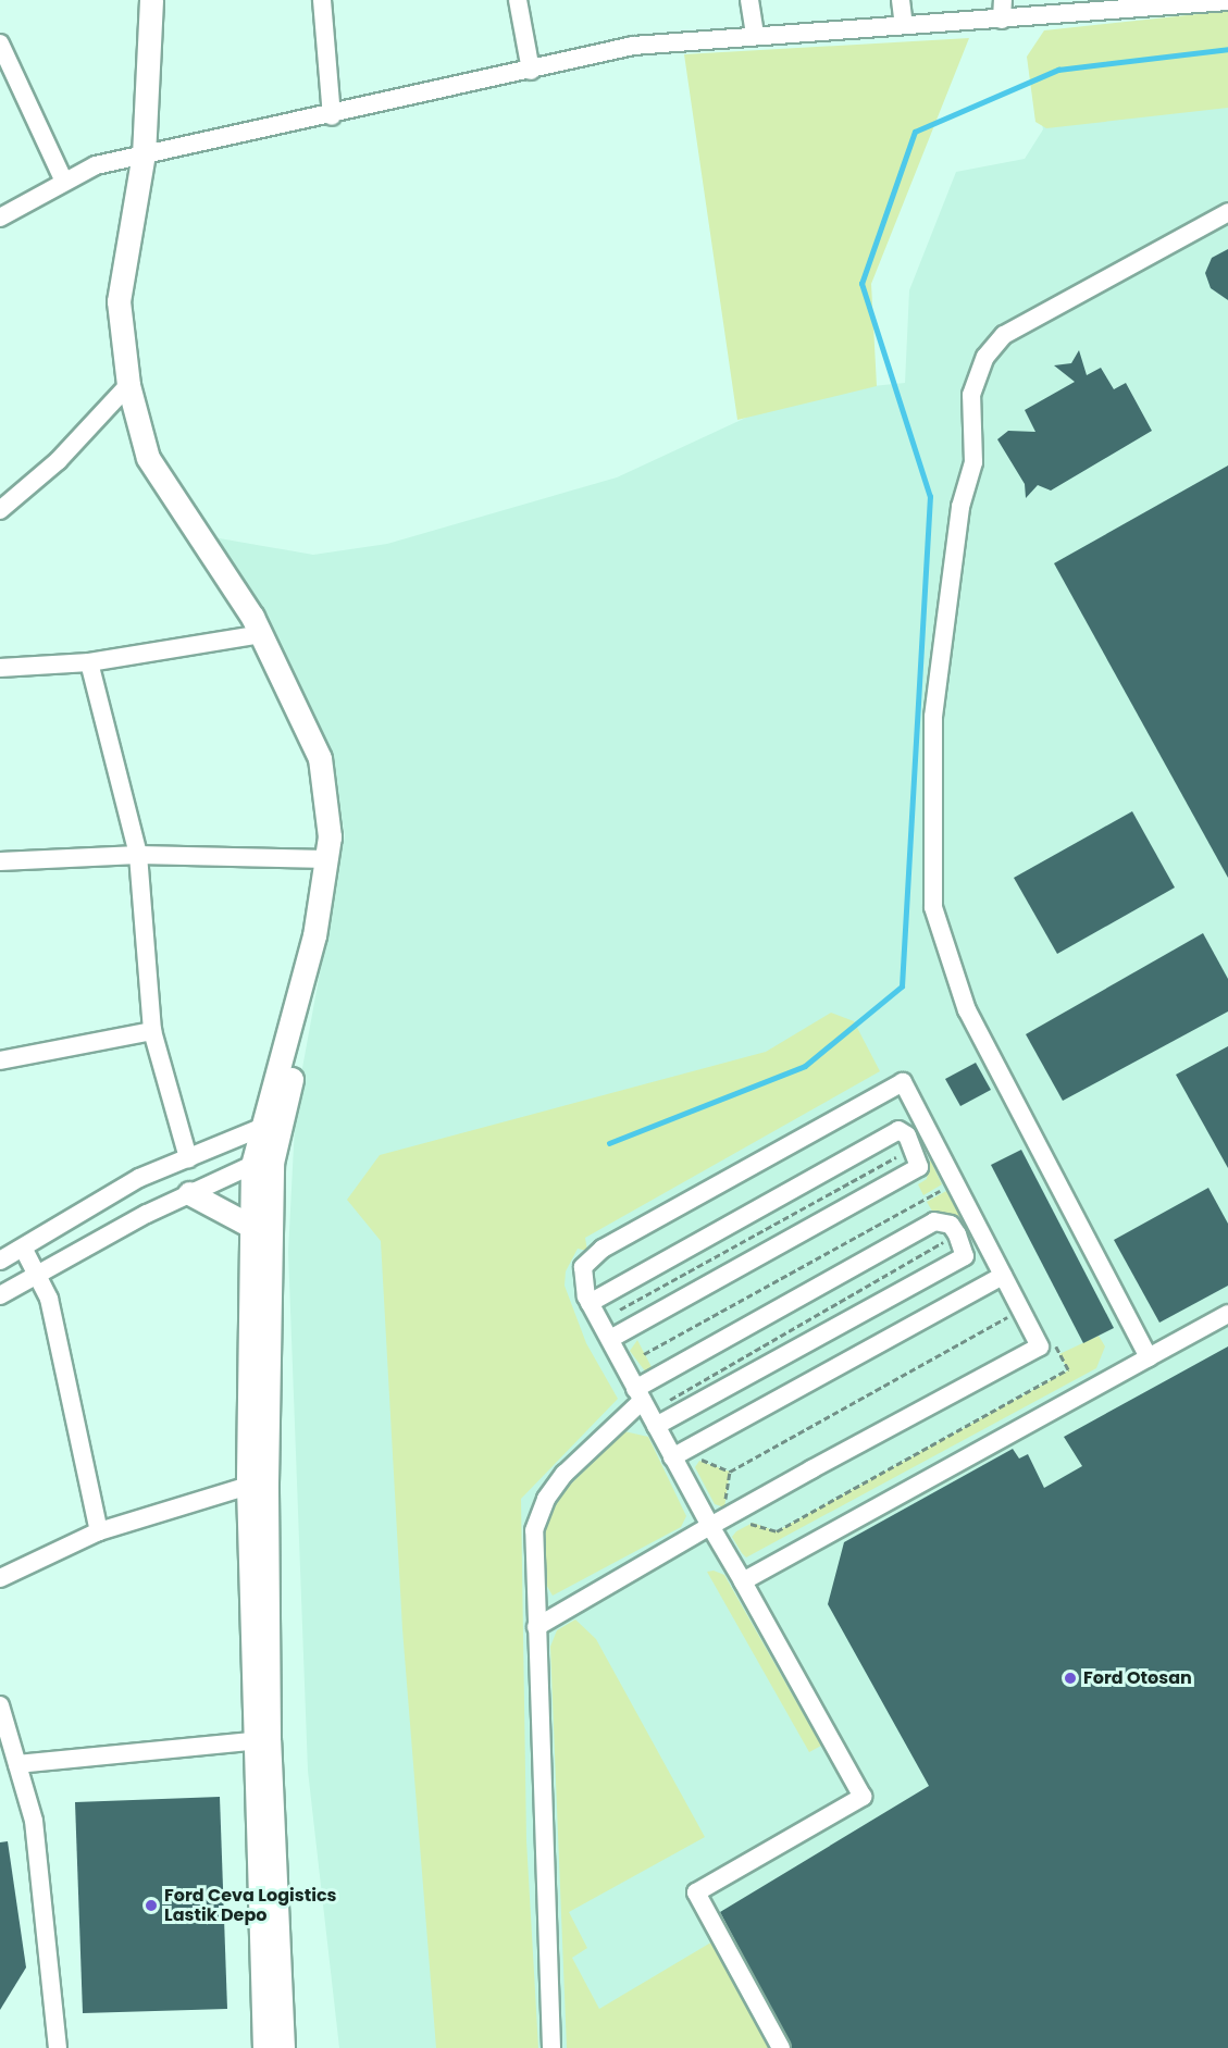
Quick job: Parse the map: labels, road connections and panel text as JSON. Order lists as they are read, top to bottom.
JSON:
{
  "places": ["Ford Otosan", "Ford Ceva Logistics Lastik Depo"]
}
